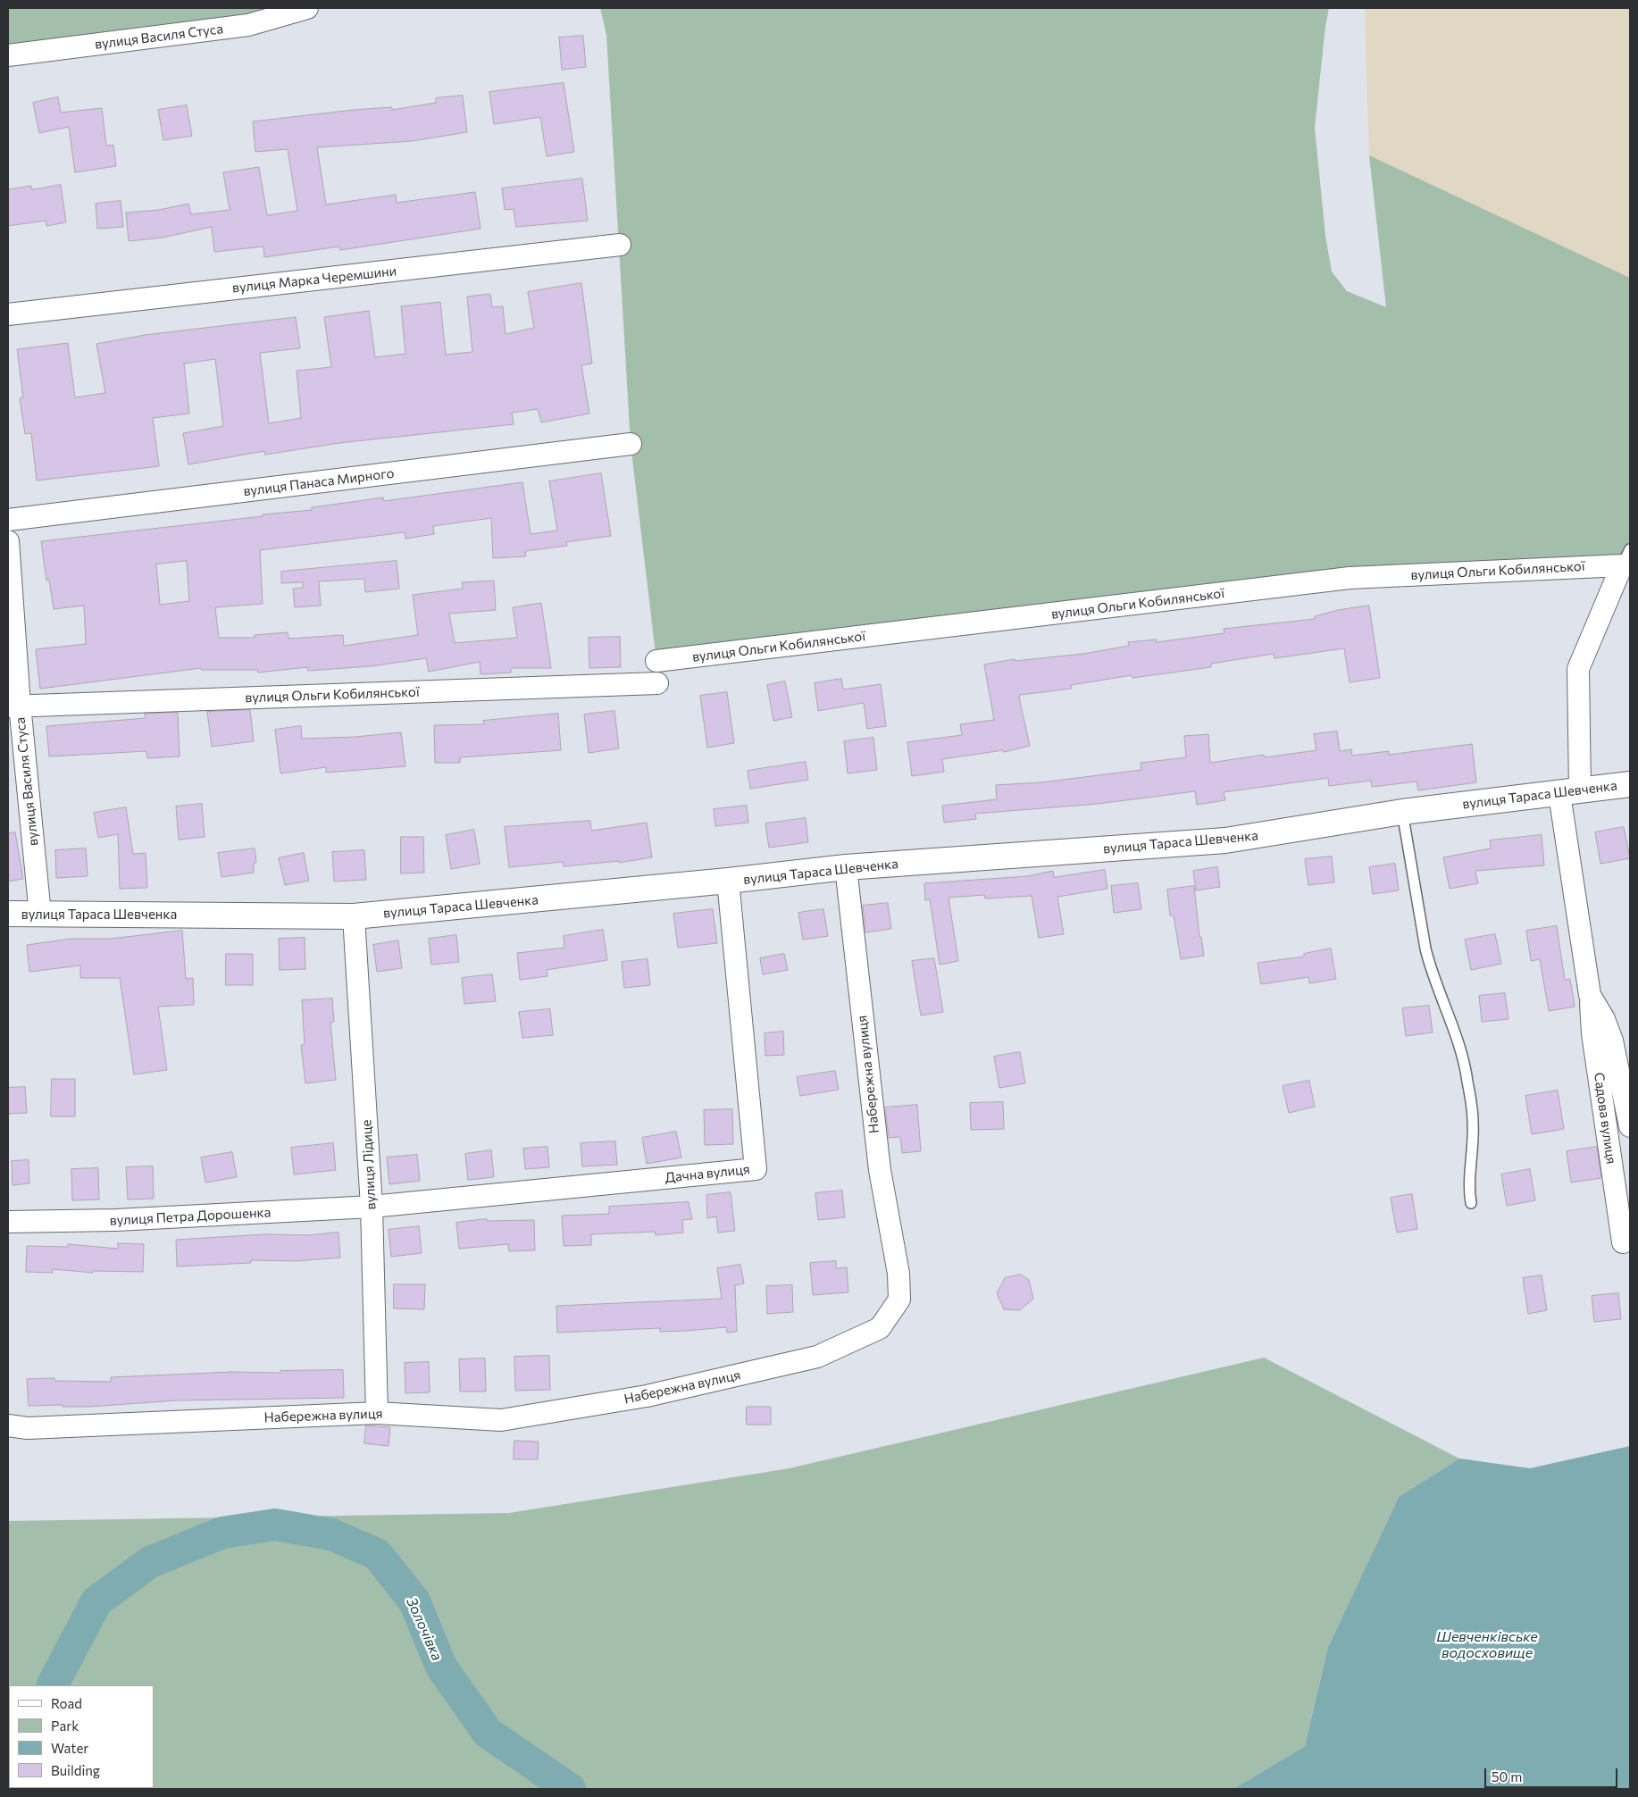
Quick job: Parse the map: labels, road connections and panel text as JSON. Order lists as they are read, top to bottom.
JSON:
{
  "streets": {
    "main road": ["вулиця Тараса Шевченка"],
    "street": [
      "вулиця Василя Стуса",
      "вулиця Марка Черемшини",
      "вулиця Панаса Мирного",
      "вулиця Ольги Кобилянської",
      "Набережна вулиця",
      "Садова вулиця",
      "вулиця Лідице",
      "Дачна вулиця",
      "вулиця Петра Дорошенка"
    ]
  },
  "crossings": [
    ["вулиця Василя Стуса", "вулиця Ольги Кобилянської"],
    ["вулиця Василя Стуса", "вулиця Тараса Шевченка"],
    ["вулиця Ольги Кобилянської", "Садова вулиця"],
    ["вулиця Тараса Шевченка", "Набережна вулиця"],
    ["вулиця Тараса Шевченка", "Садова вулиця"],
    ["вулиця Тараса Шевченка", "вулиця Лідице"],
    ["вулиця Тараса Шевченка", "Дачна вулиця"],
    ["Набережна вулиця", "вулиця Лідице"],
    ["вулиця Лідице", "Дачна вулиця"],
    ["вулиця Лідице", "вулиця Петра Дорошенка"],
    ["Дачна вулиця", "вулиця Петра Дорошенка"]
  ],
  "water": ["Золочівка", "Шевченківське водосховище"],
  "legend": [
    "Road",
    "Park",
    "Water",
    "Building"
  ],
  "scale_bar": "50 m"
}
